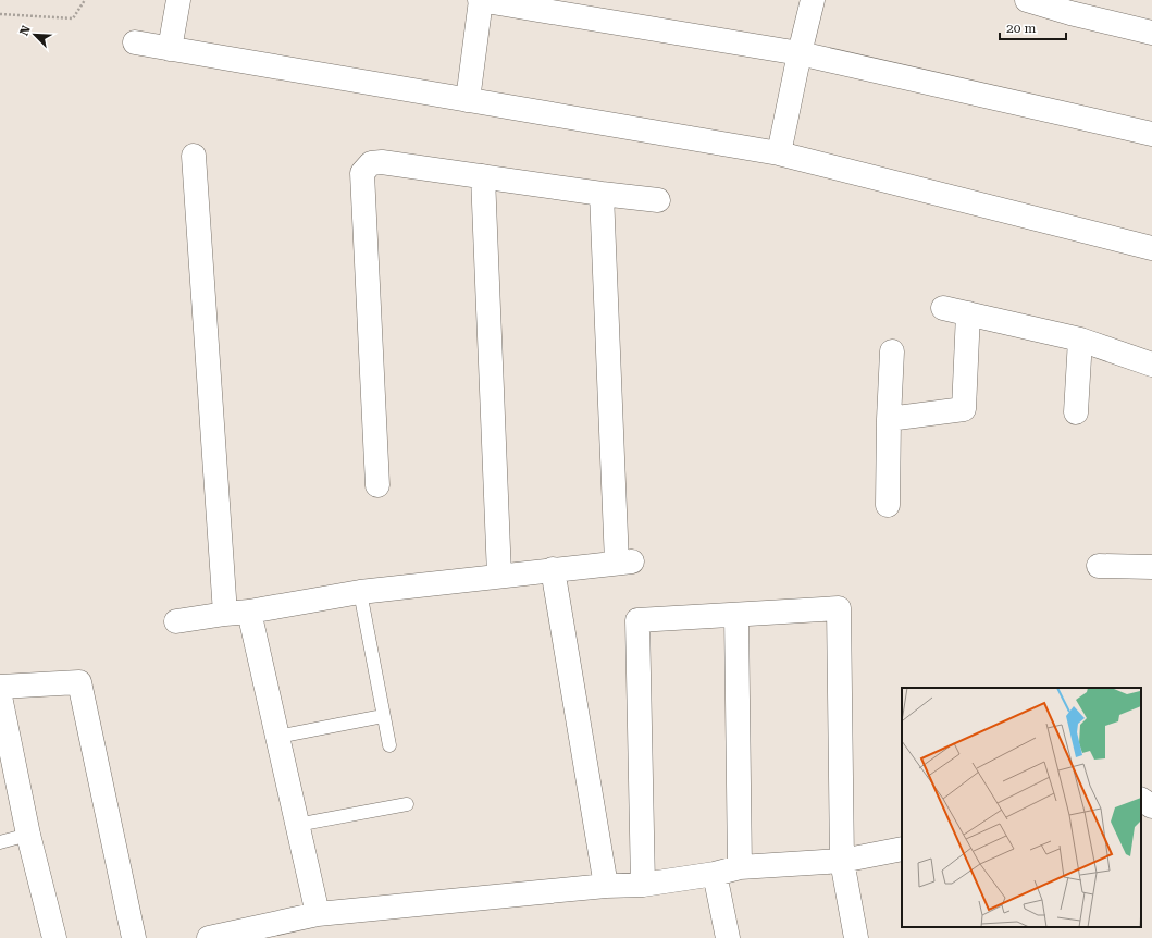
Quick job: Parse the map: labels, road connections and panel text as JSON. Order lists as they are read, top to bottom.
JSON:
{
  "scale_bar": "20 m",
  "north": "top left"
}
